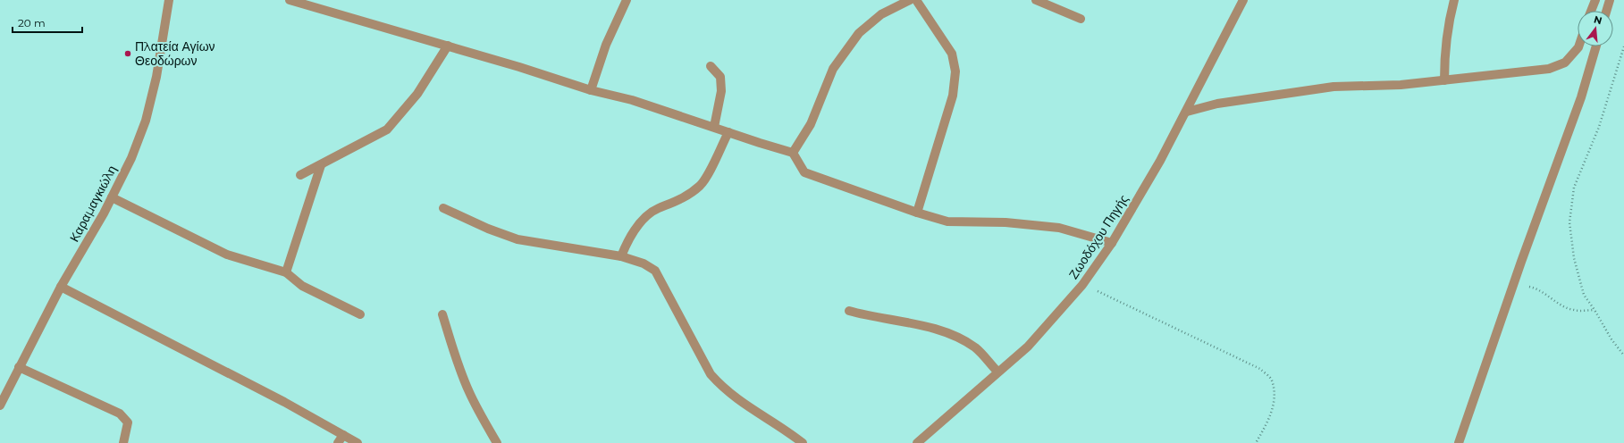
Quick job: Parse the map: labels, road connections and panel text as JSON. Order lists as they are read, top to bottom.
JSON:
{
  "streets": {
    "street": ["Καραμαγκιώλη", "Ζωοδόχου Πηγής"]
  },
  "places": ["Πλατεία Αγίων Θεοδώρων"],
  "scale_bar": "20 m",
  "north": "top"
}
